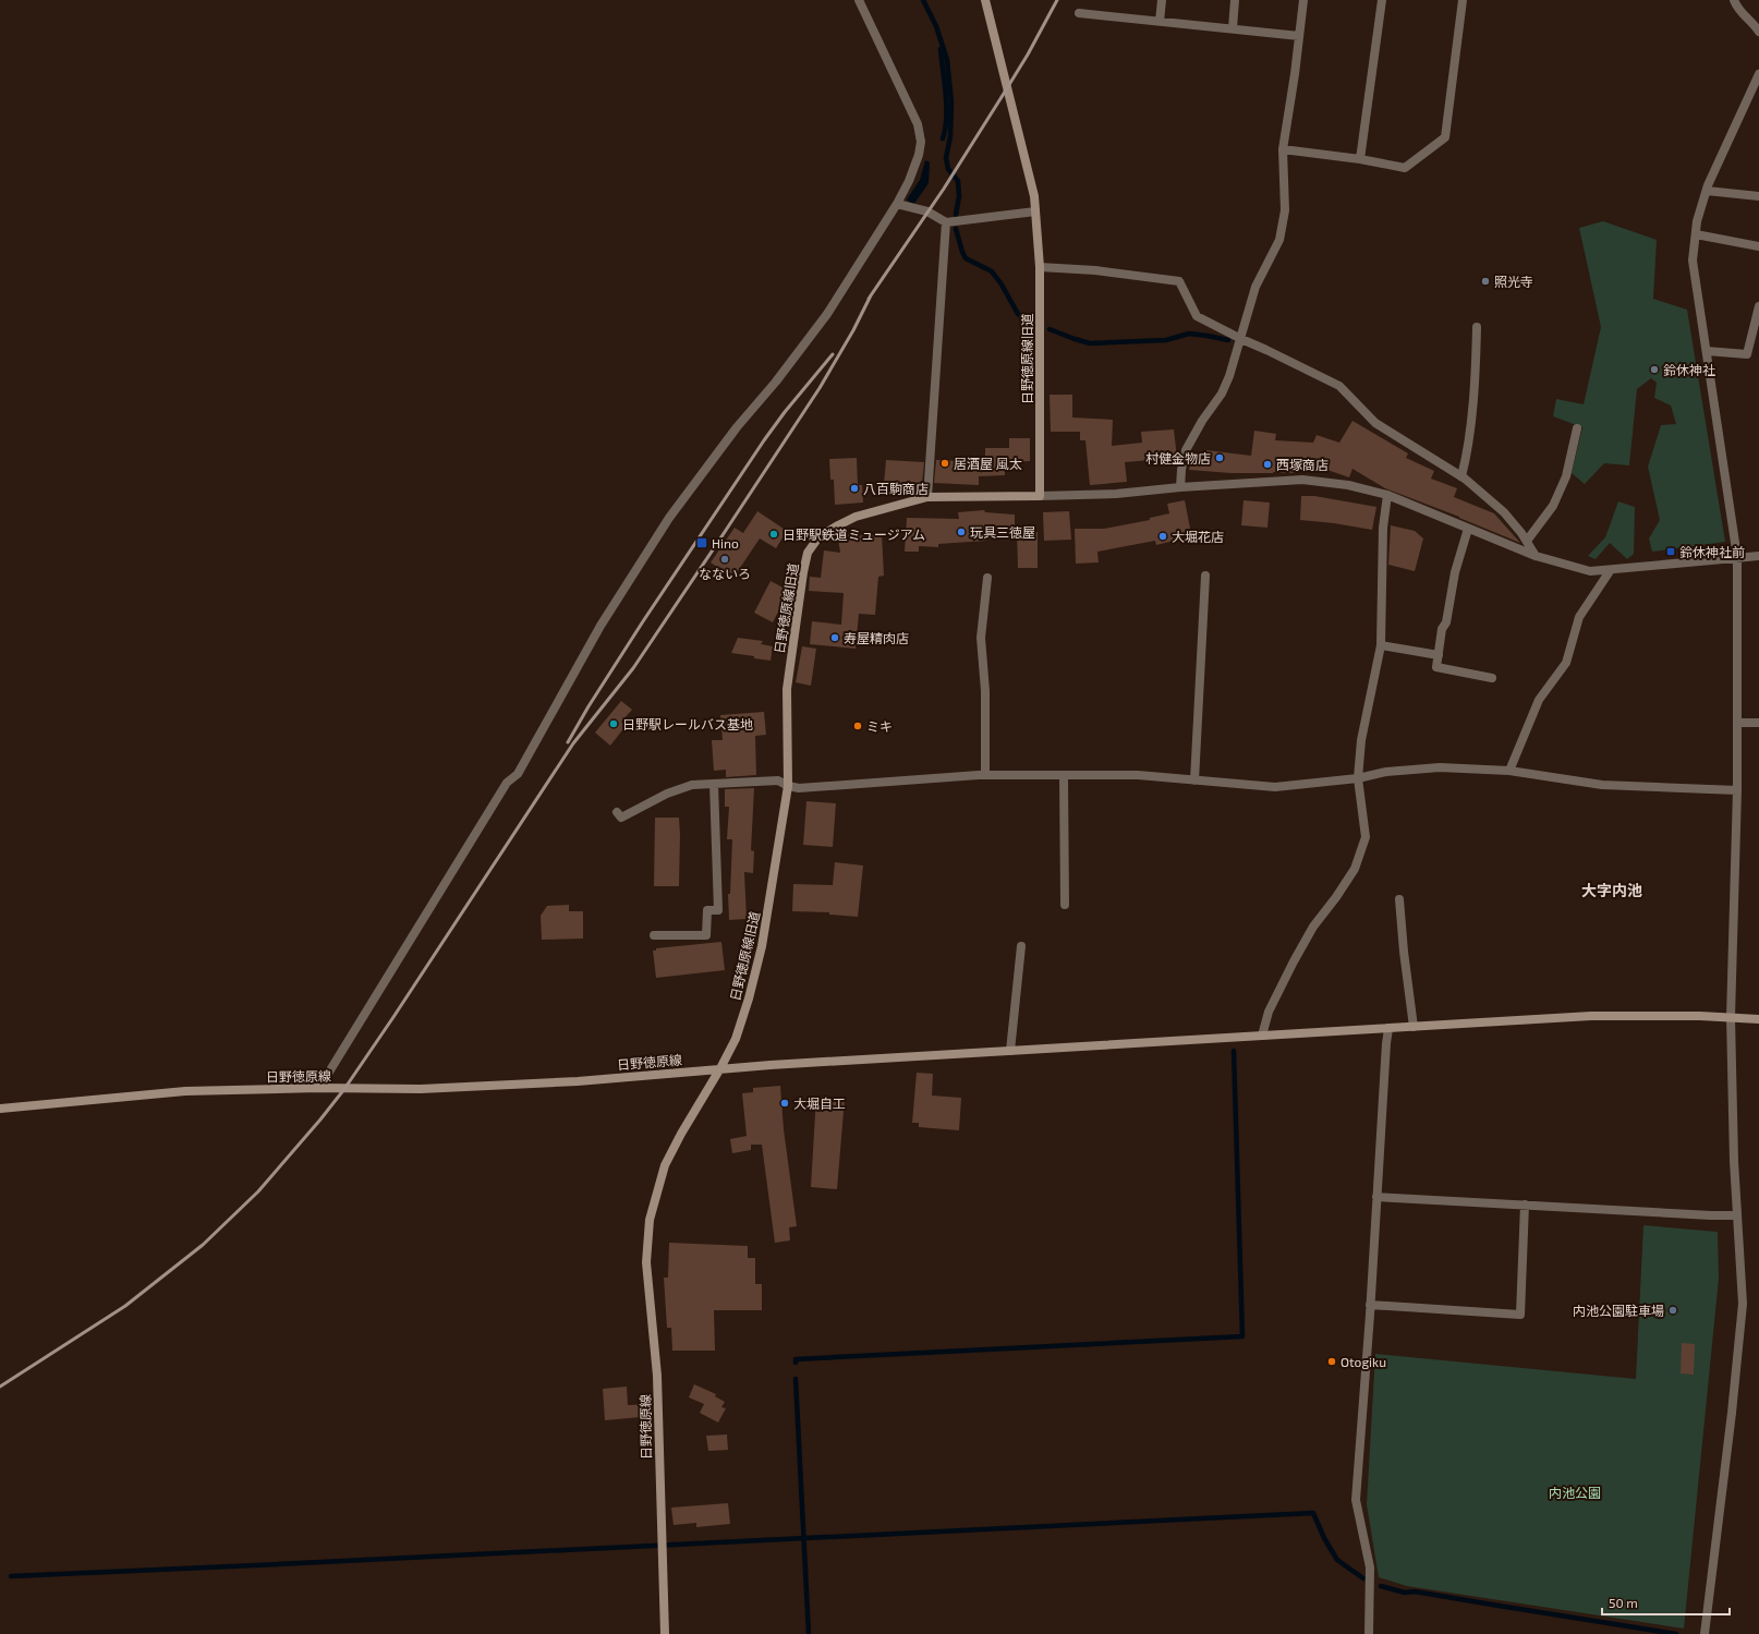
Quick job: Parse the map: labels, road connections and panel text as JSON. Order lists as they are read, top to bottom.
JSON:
{
  "streets": {
    "street": ["日野徳原線旧道", "日野徳原線"]
  },
  "crossings": [
    ["日野徳原線旧道", "日野徳原線"]
  ],
  "districts": ["大字内池"],
  "parks": ["内池公園"],
  "places": {
    "other": [
      "照光寺",
      "鈴休神社",
      "村健金物店",
      "居酒屋 風太",
      "西塚商店",
      "八百駒商店",
      "玩具三徳屋",
      "日野駅鉄道ミュージアム",
      "大堀花店",
      "なないろ",
      "寿屋精肉店",
      "日野駅レールバス基地",
      "ミキ",
      "大堀自工",
      "内池公園駐車場",
      "Otogiku"
    ],
    "transit": ["Hino", "鈴休神社前"]
  },
  "scale_bar": "50 m"
}
